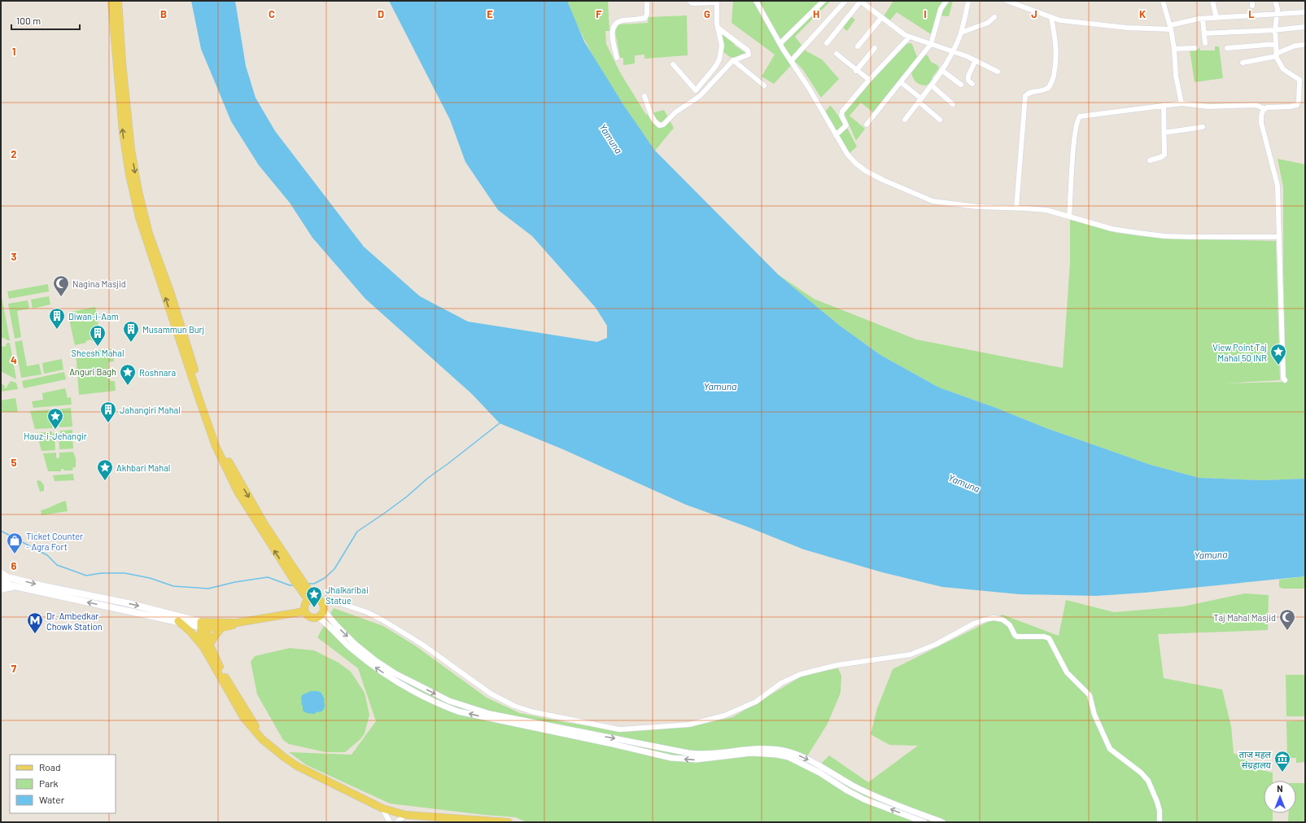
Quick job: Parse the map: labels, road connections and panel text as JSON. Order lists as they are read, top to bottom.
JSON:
{
  "water": ["Yamuna"],
  "parks": ["Anguri Bagh"],
  "places": {
    "mosque": ["Nagina Masjid", "Taj Mahal Masjid"],
    "building": [
      "Diwan-i-Aam",
      "Musammun Burj",
      "Sheesh Mahal",
      "Jahangiri Mahal"
    ],
    "place": [
      "View Point Taj Mahal 50 INR",
      "Roshnara",
      "Hauz-i-Jehangir",
      "Akhbari Mahal",
      "Jhalkaribai Statue"
    ],
    "shop": ["Ticket Counter - Agra Fort"],
    "metro station": ["Dr. Ambedkar Chowk Station"],
    "museum": ["ताज महल संग्रहालय"]
  },
  "legend": ["Road", "Park", "Water"],
  "scale_bar": "100 m",
  "north": "top",
  "grid": {
    "columns": [
      "B",
      "C",
      "D",
      "E",
      "F",
      "G",
      "H",
      "I",
      "J",
      "K",
      "L"
    ],
    "rows": [
      "1",
      "2",
      "3",
      "4",
      "5",
      "6",
      "7"
    ]
  }
}
